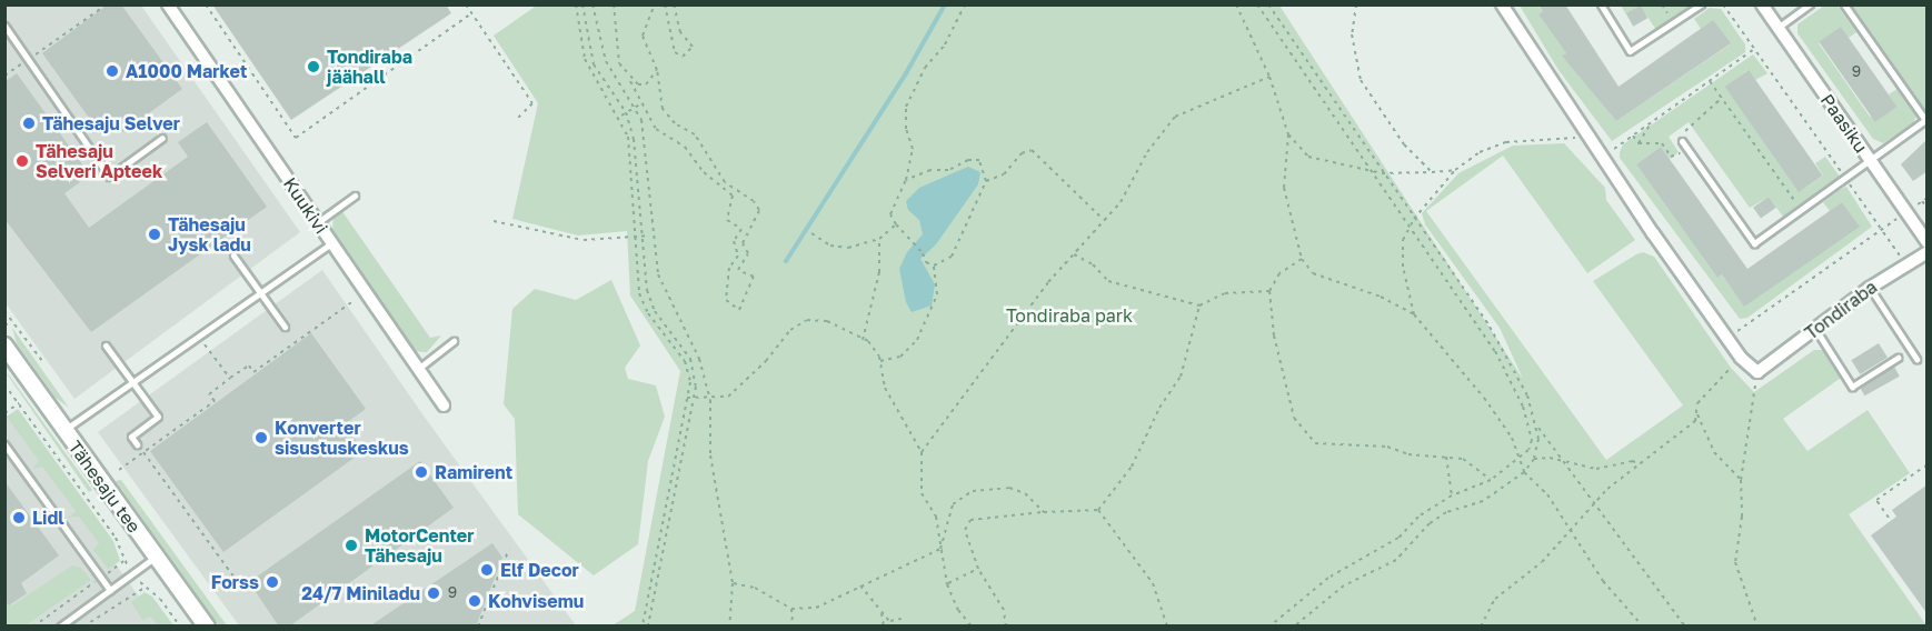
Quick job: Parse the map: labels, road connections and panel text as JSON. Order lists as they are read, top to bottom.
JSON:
{
  "streets": {
    "street": [
      "Paasiku",
      "Kuukivi",
      "Tondiraba",
      "Tähesaju tee"
    ]
  },
  "parks": ["Tondiraba park"],
  "places": [
    "Tondiraba jäähall",
    "A1000 Market",
    "Tähesaju Selver",
    "Tähesaju Selveri Apteek",
    "Tähesaju Jysk ladu",
    "Konverter sisustuskeskus",
    "Ramirent",
    "Lidl",
    "MotorCenter Tähesaju",
    "Elf Decor",
    "Forss",
    "24/7 Miniladu",
    "Kohvisemu"
  ],
  "house_numbers": ["9", "9"]
}
